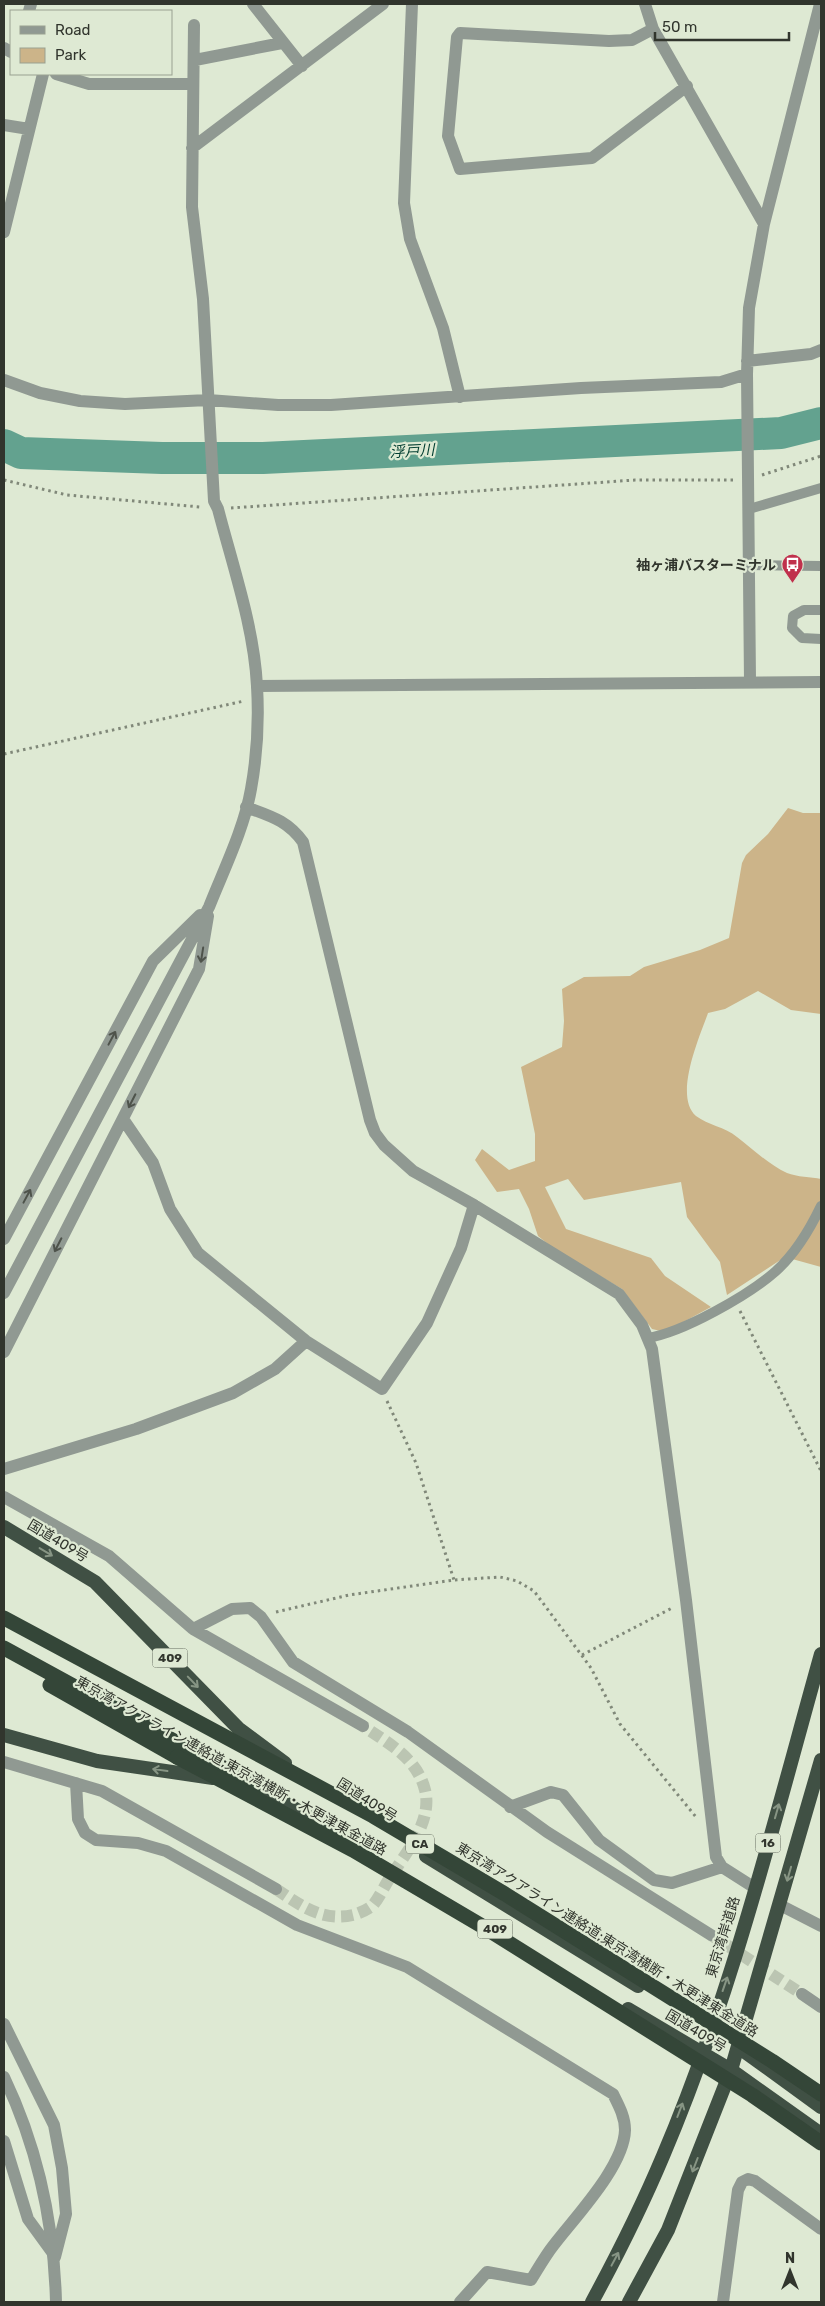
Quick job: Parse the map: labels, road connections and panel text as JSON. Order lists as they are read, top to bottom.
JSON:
{
  "streets": {
    "highway": [
      "国道409号",
      "409",
      "東京湾アクアライン連絡道;東京湾横断・木更津東金道路",
      "16",
      "CA",
      "東京湾岸道路"
    ]
  },
  "crossings": [
    ["国道409号", "16"],
    ["国道409号", "東京湾岸道路"]
  ],
  "water": ["浮戸川"],
  "places": {
    "bus stop": ["袖ヶ浦バスターミナル"]
  },
  "legend": ["Road", "Park"],
  "scale_bar": "50 m",
  "north": "top"
}
